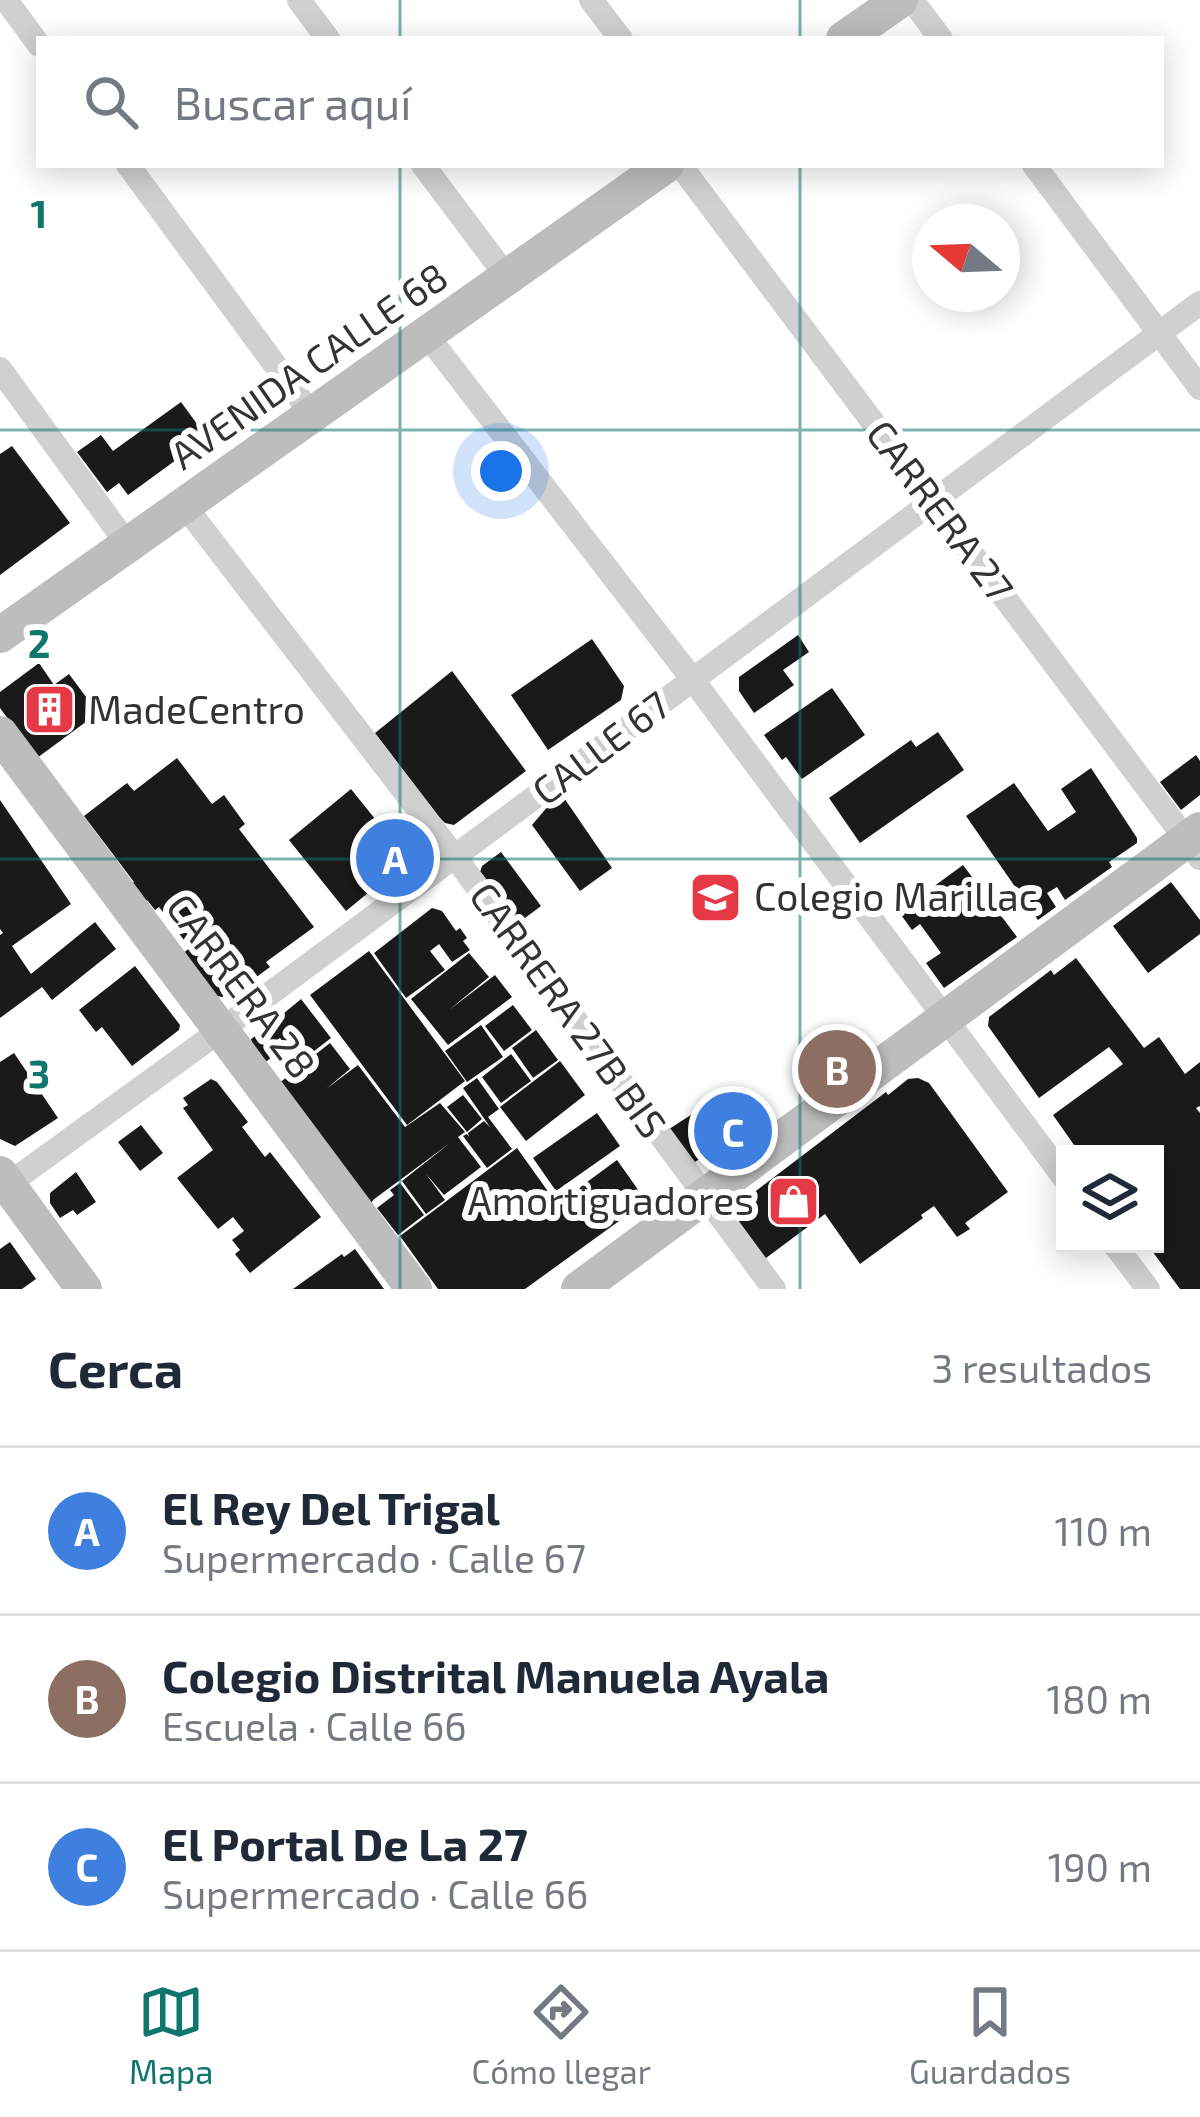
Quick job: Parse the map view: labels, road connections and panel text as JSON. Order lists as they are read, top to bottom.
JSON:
{
  "streets": {
    "main road": ["AVENIDA CALLE 68", "CARRERA 28"],
    "street": ["CARRERA 27", "CALLE 67", "CARRERA 27B BIS"]
  },
  "crossings": [
    ["AVENIDA CALLE 68", "CARRERA 27B BIS"],
    ["CARRERA 27", "CALLE 67"],
    ["CALLE 67", "CARRERA 28"],
    ["CALLE 67", "CARRERA 27B BIS"]
  ],
  "places": {
    "building": ["MadeCentro"],
    "school or university": ["Colegio Marillac"],
    "shop": ["Amortiguadores"]
  },
  "north": "left",
  "page": {
    "search": "Buscar aquí",
    "pins": ["A", "B", "C"],
    "heading": ["Cerca", "3 resultados"],
    "list": [
      {
        "mark": "A",
        "name": "El Rey Del Trigal",
        "note": "Supermercado · Calle 67",
        "value": "110 m"
      },
      {
        "mark": "B",
        "name": "Colegio Distrital Manuela Ayala",
        "note": "Escuela · Calle 66",
        "value": "180 m"
      },
      {
        "mark": "C",
        "name": "El Portal De La 27",
        "note": "Supermercado · Calle 66",
        "value": "190 m"
      }
    ],
    "nav": ["Mapa", "Cómo llegar", "Guardados"]
  },
  "grid": {
    "rows": ["1", "2", "3"]
  }
}
